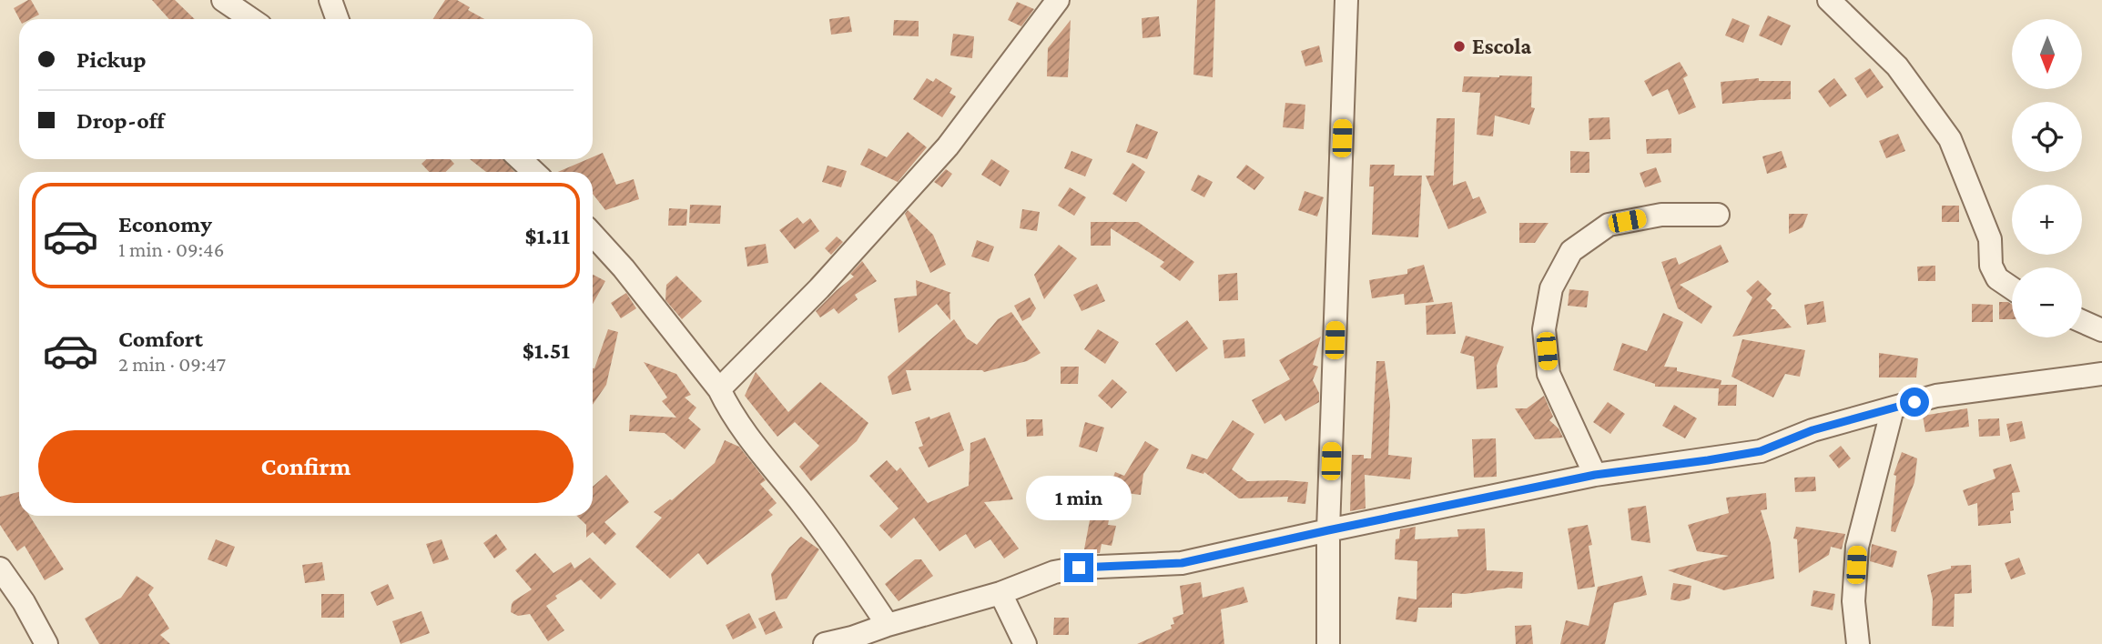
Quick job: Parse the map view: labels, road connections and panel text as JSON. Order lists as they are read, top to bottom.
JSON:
{
  "places": ["Escola"],
  "north": "bottom",
  "page": {
    "map_buttons": ["+", "−"],
    "banner": ["Pickup", "Drop-off"],
    "list": [
      {
        "name": "Economy",
        "note": "1 min · 09:46",
        "value": "$1.11"
      },
      {
        "name": "Comfort",
        "note": "2 min · 09:47",
        "value": "$1.51"
      }
    ],
    "buttons": "Confirm",
    "bubble": "1 min"
  }
}
